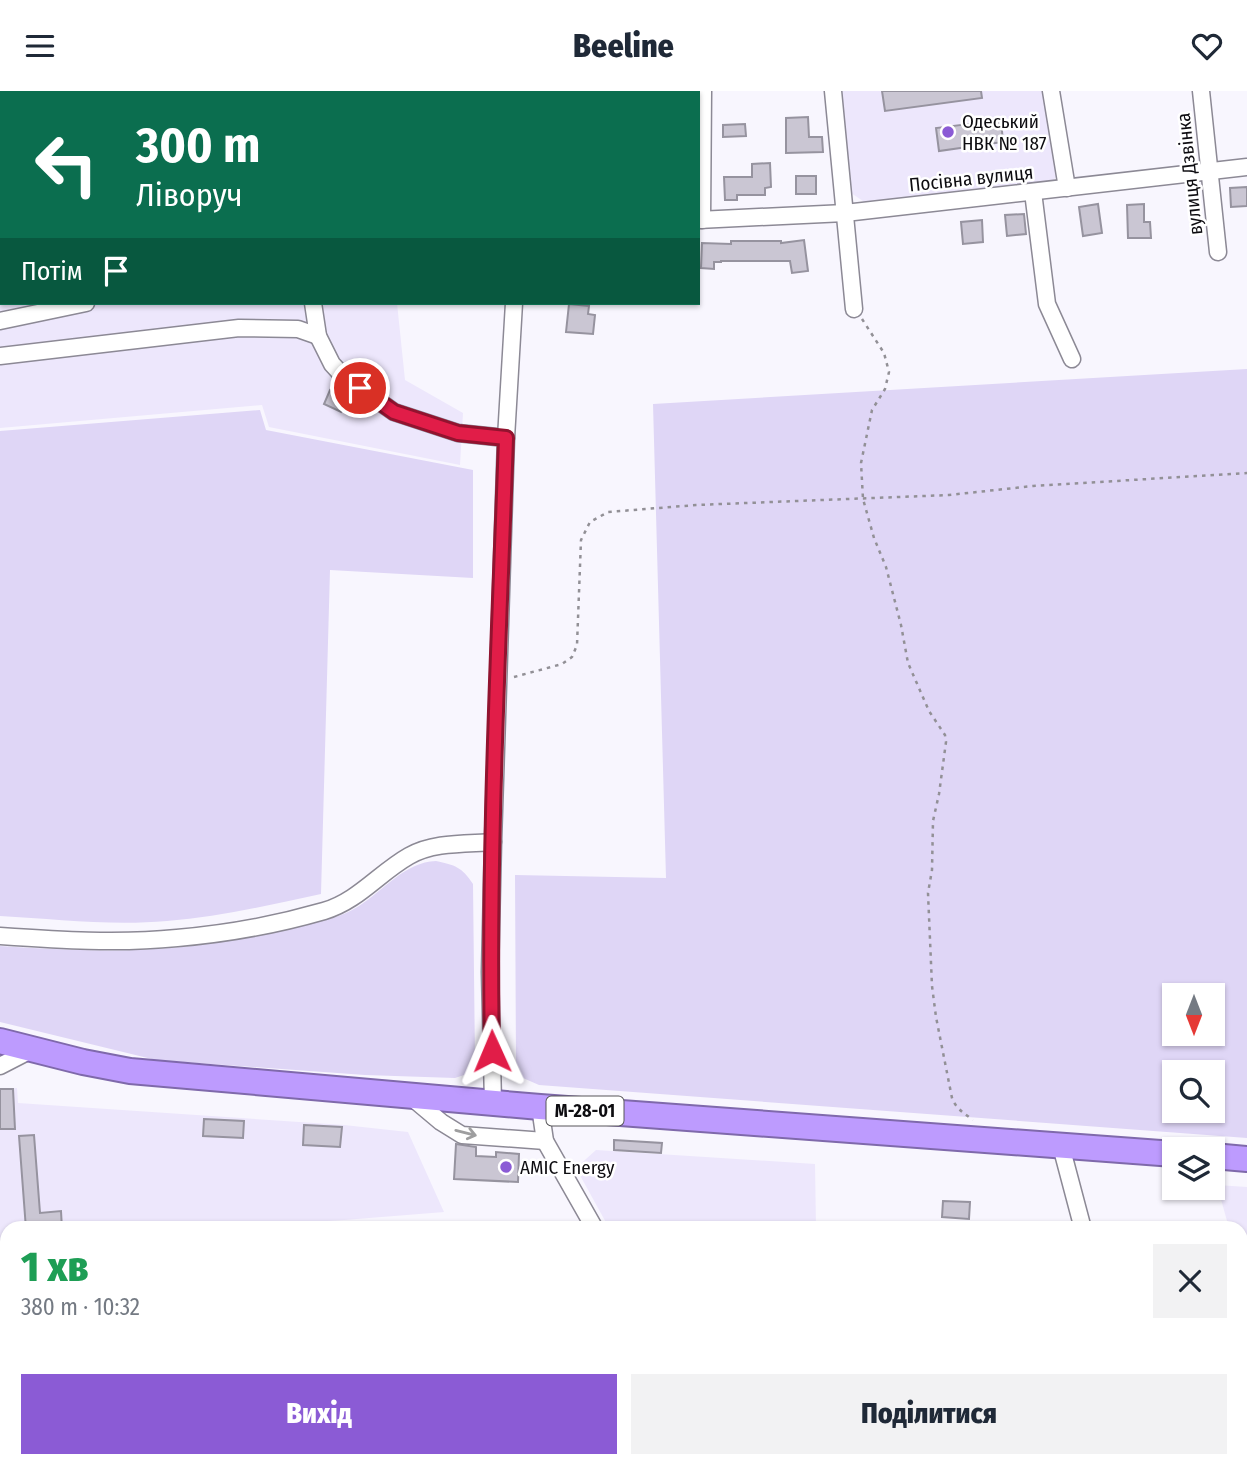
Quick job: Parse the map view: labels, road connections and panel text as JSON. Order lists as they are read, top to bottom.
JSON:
{
  "streets": {
    "highway": ["М-28-01"],
    "street": ["вулиця Дзвінка", "Посівна вулиця"]
  },
  "crossings": [
    ["вулиця Дзвінка", "Посівна вулиця"]
  ],
  "places": ["Одеський НВК № 187", "AMIC Energy"],
  "north": "bottom",
  "page": {
    "header": "Beeline",
    "turn": ["300 m", "Ліворуч"],
    "then": "Потім",
    "heading": ["1 хв", "380 m · 10:32"],
    "buttons": ["Вихід", "Поділитися"]
  }
}
